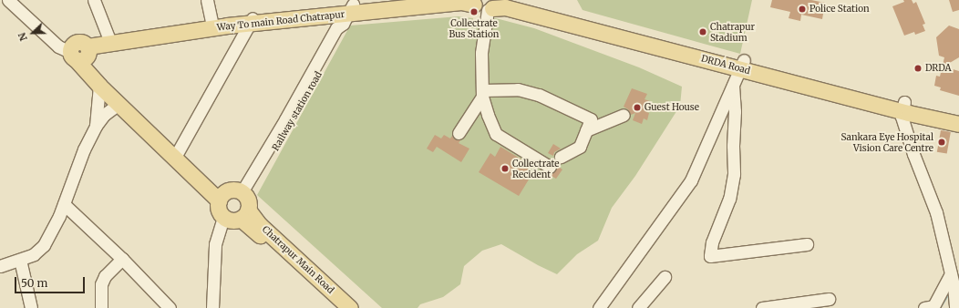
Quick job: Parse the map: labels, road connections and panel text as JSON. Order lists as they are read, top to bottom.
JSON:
{
  "streets": {
    "main road": ["Way To main Road Chatrapur", "DRDA Road", "Chatrapur Main Road"],
    "street": ["Railway station road"]
  },
  "crossings": [
    ["Way To main Road Chatrapur", "DRDA Road"],
    ["Way To main Road Chatrapur", "Railway station road"],
    ["Railway station road", "Chatrapur Main Road"]
  ],
  "places": [
    "Police Station",
    "Collectrate Bus Station",
    "Chatrapur Stadium",
    "DRDA",
    "Guest House",
    "Sankara Eye Hospital Vision Care Centre",
    "Collectrate Recident"
  ],
  "scale_bar": "50 m",
  "north": "left"
}
